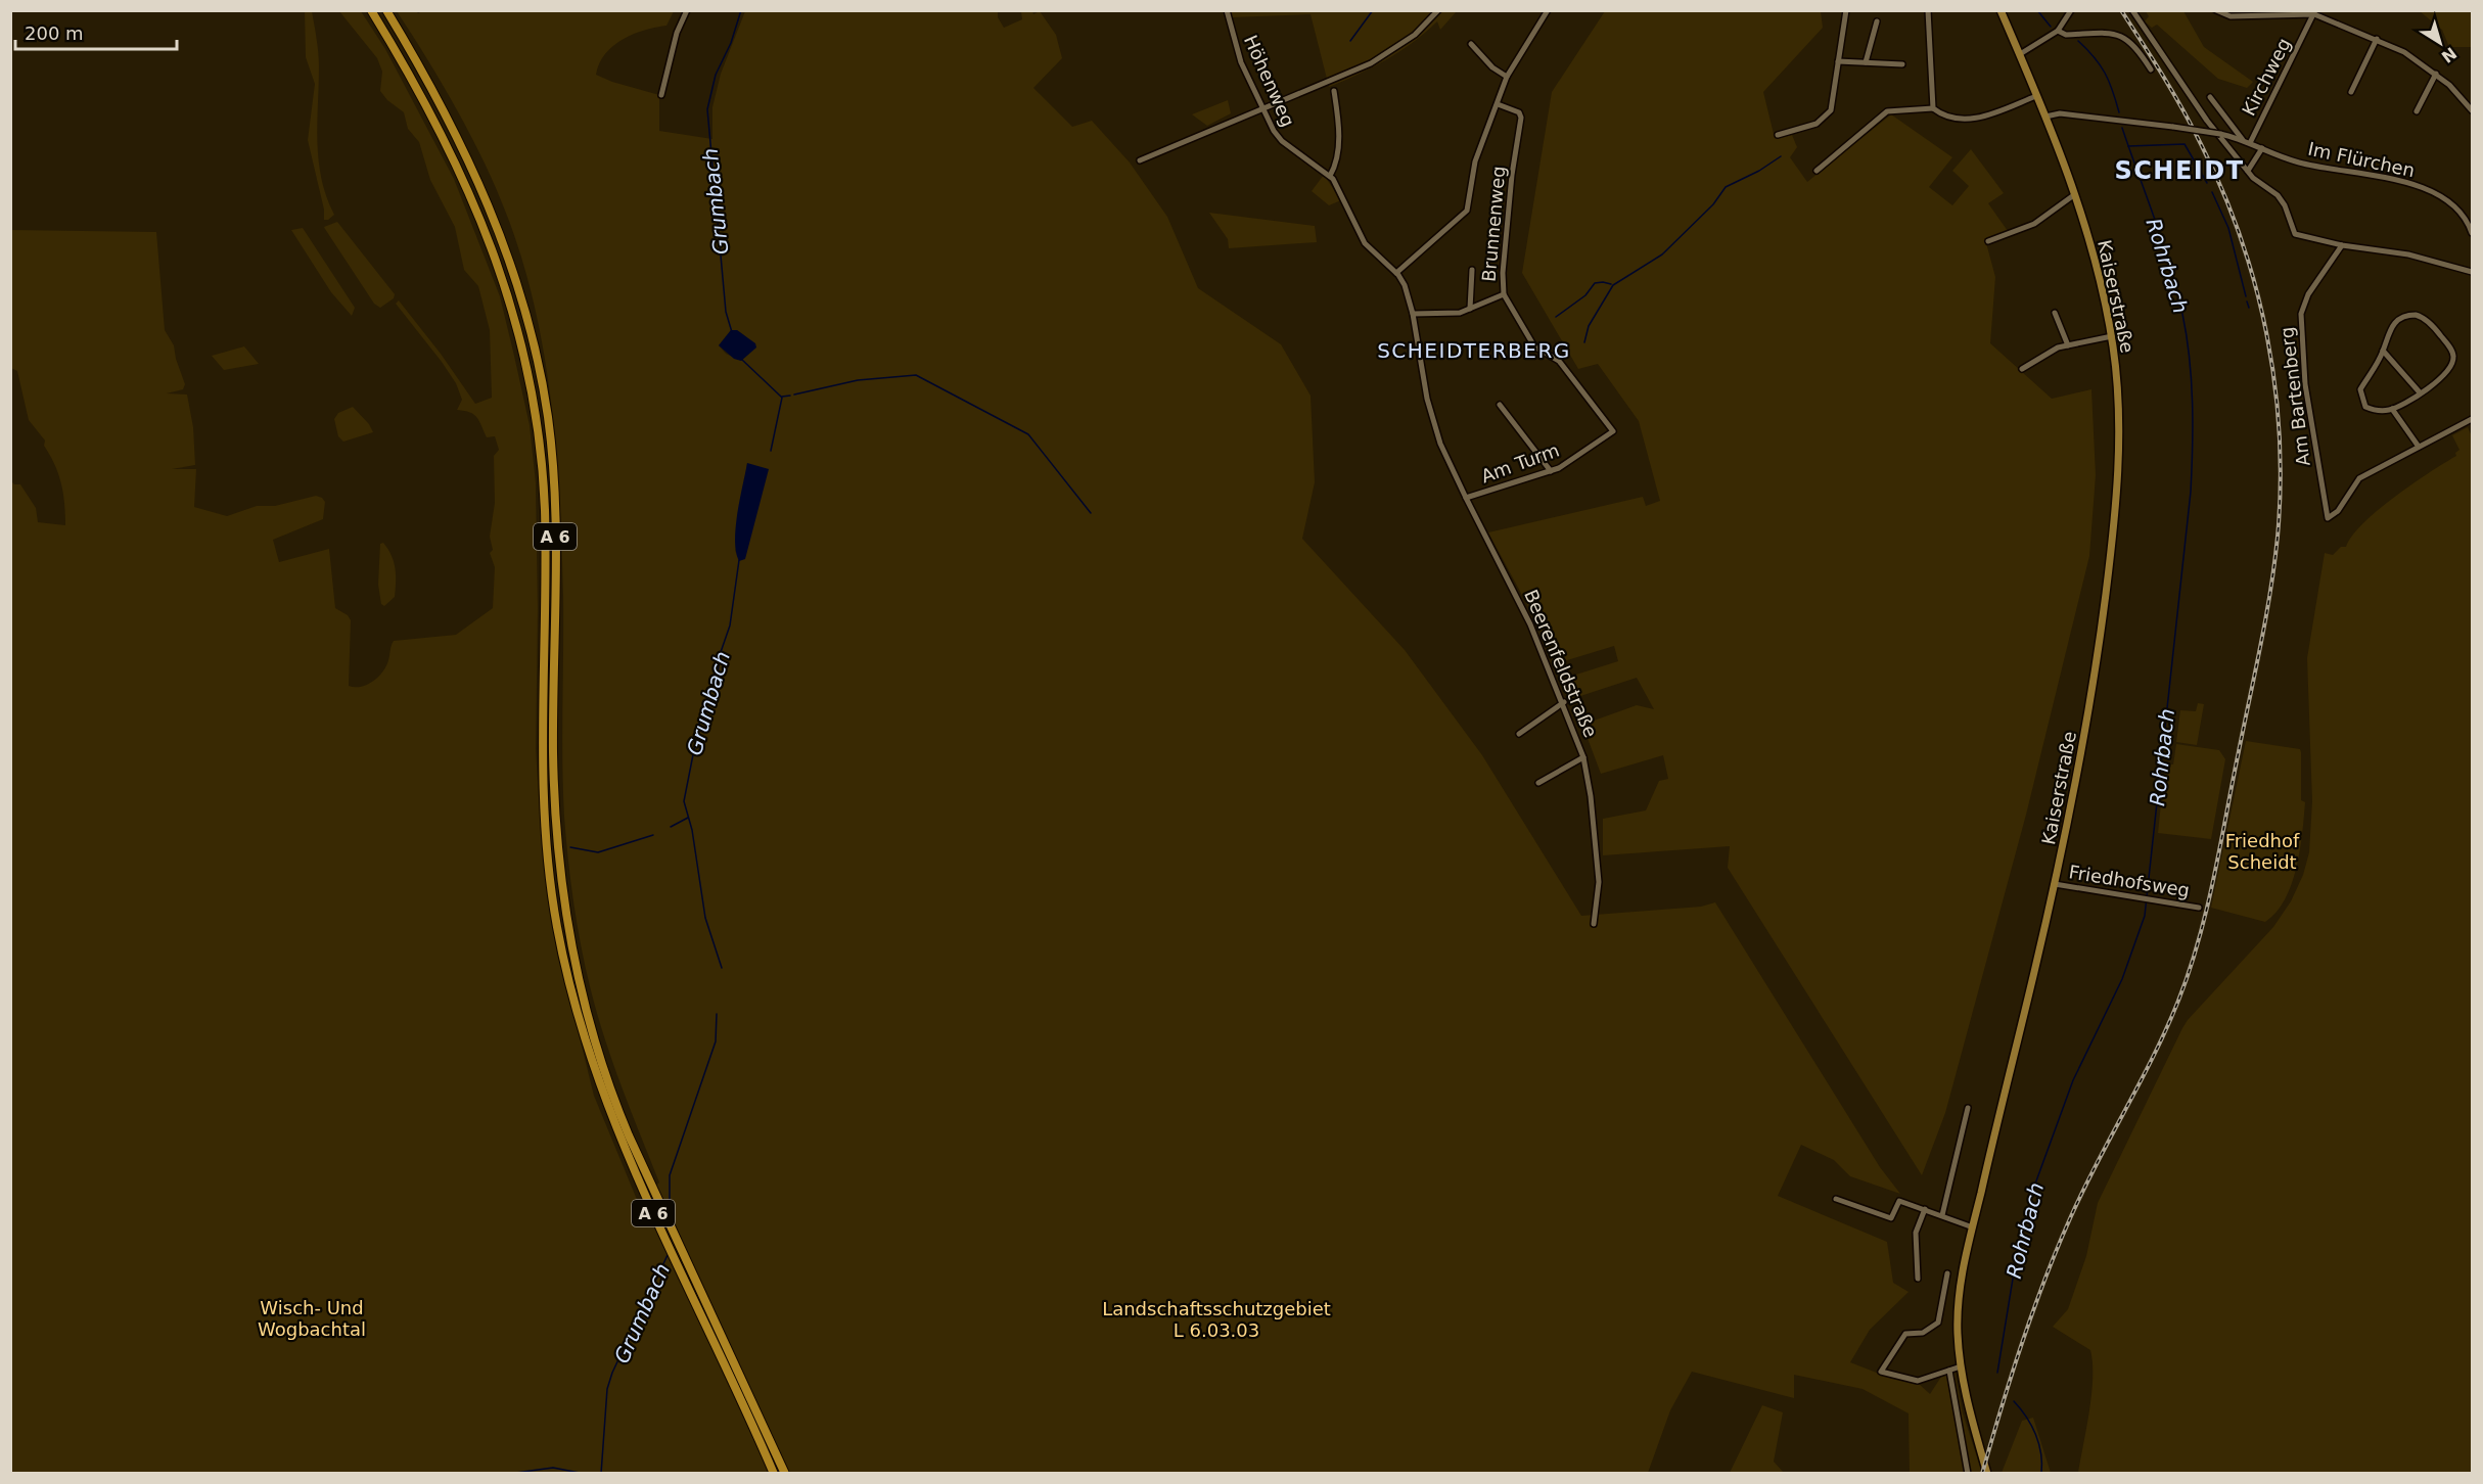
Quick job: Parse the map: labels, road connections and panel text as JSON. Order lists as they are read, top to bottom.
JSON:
{
  "streets": {
    "highway": ["A 6"],
    "main road": ["Kaiserstraße"],
    "street": [
      "Kirchweg",
      "Höhenweg",
      "Im Flürchen",
      "Brunnenweg",
      "Am Bartenberg",
      "Am Turm",
      "Beerenfeldstraße",
      "Friedhofsweg"
    ]
  },
  "crossings": [
    ["Kirchweg", "Im Flürchen"],
    ["Höhenweg", "Am Turm"],
    ["Höhenweg", "Beerenfeldstraße"],
    ["Im Flürchen", "Kaiserstraße"],
    ["Brunnenweg", "Am Turm"],
    ["Kaiserstraße", "Friedhofsweg"],
    ["Am Turm", "Beerenfeldstraße"]
  ],
  "districts": ["SCHEIDT", "SCHEIDTERBERG"],
  "water": ["Grumbach", "Rohrbach"],
  "parks": ["Friedhof Scheidt", "Wisch- Und Wogbachtal", "Landschaftsschutzgebiet L 6.03.03"],
  "scale_bar": "200 m",
  "north": "bottom right"
}
